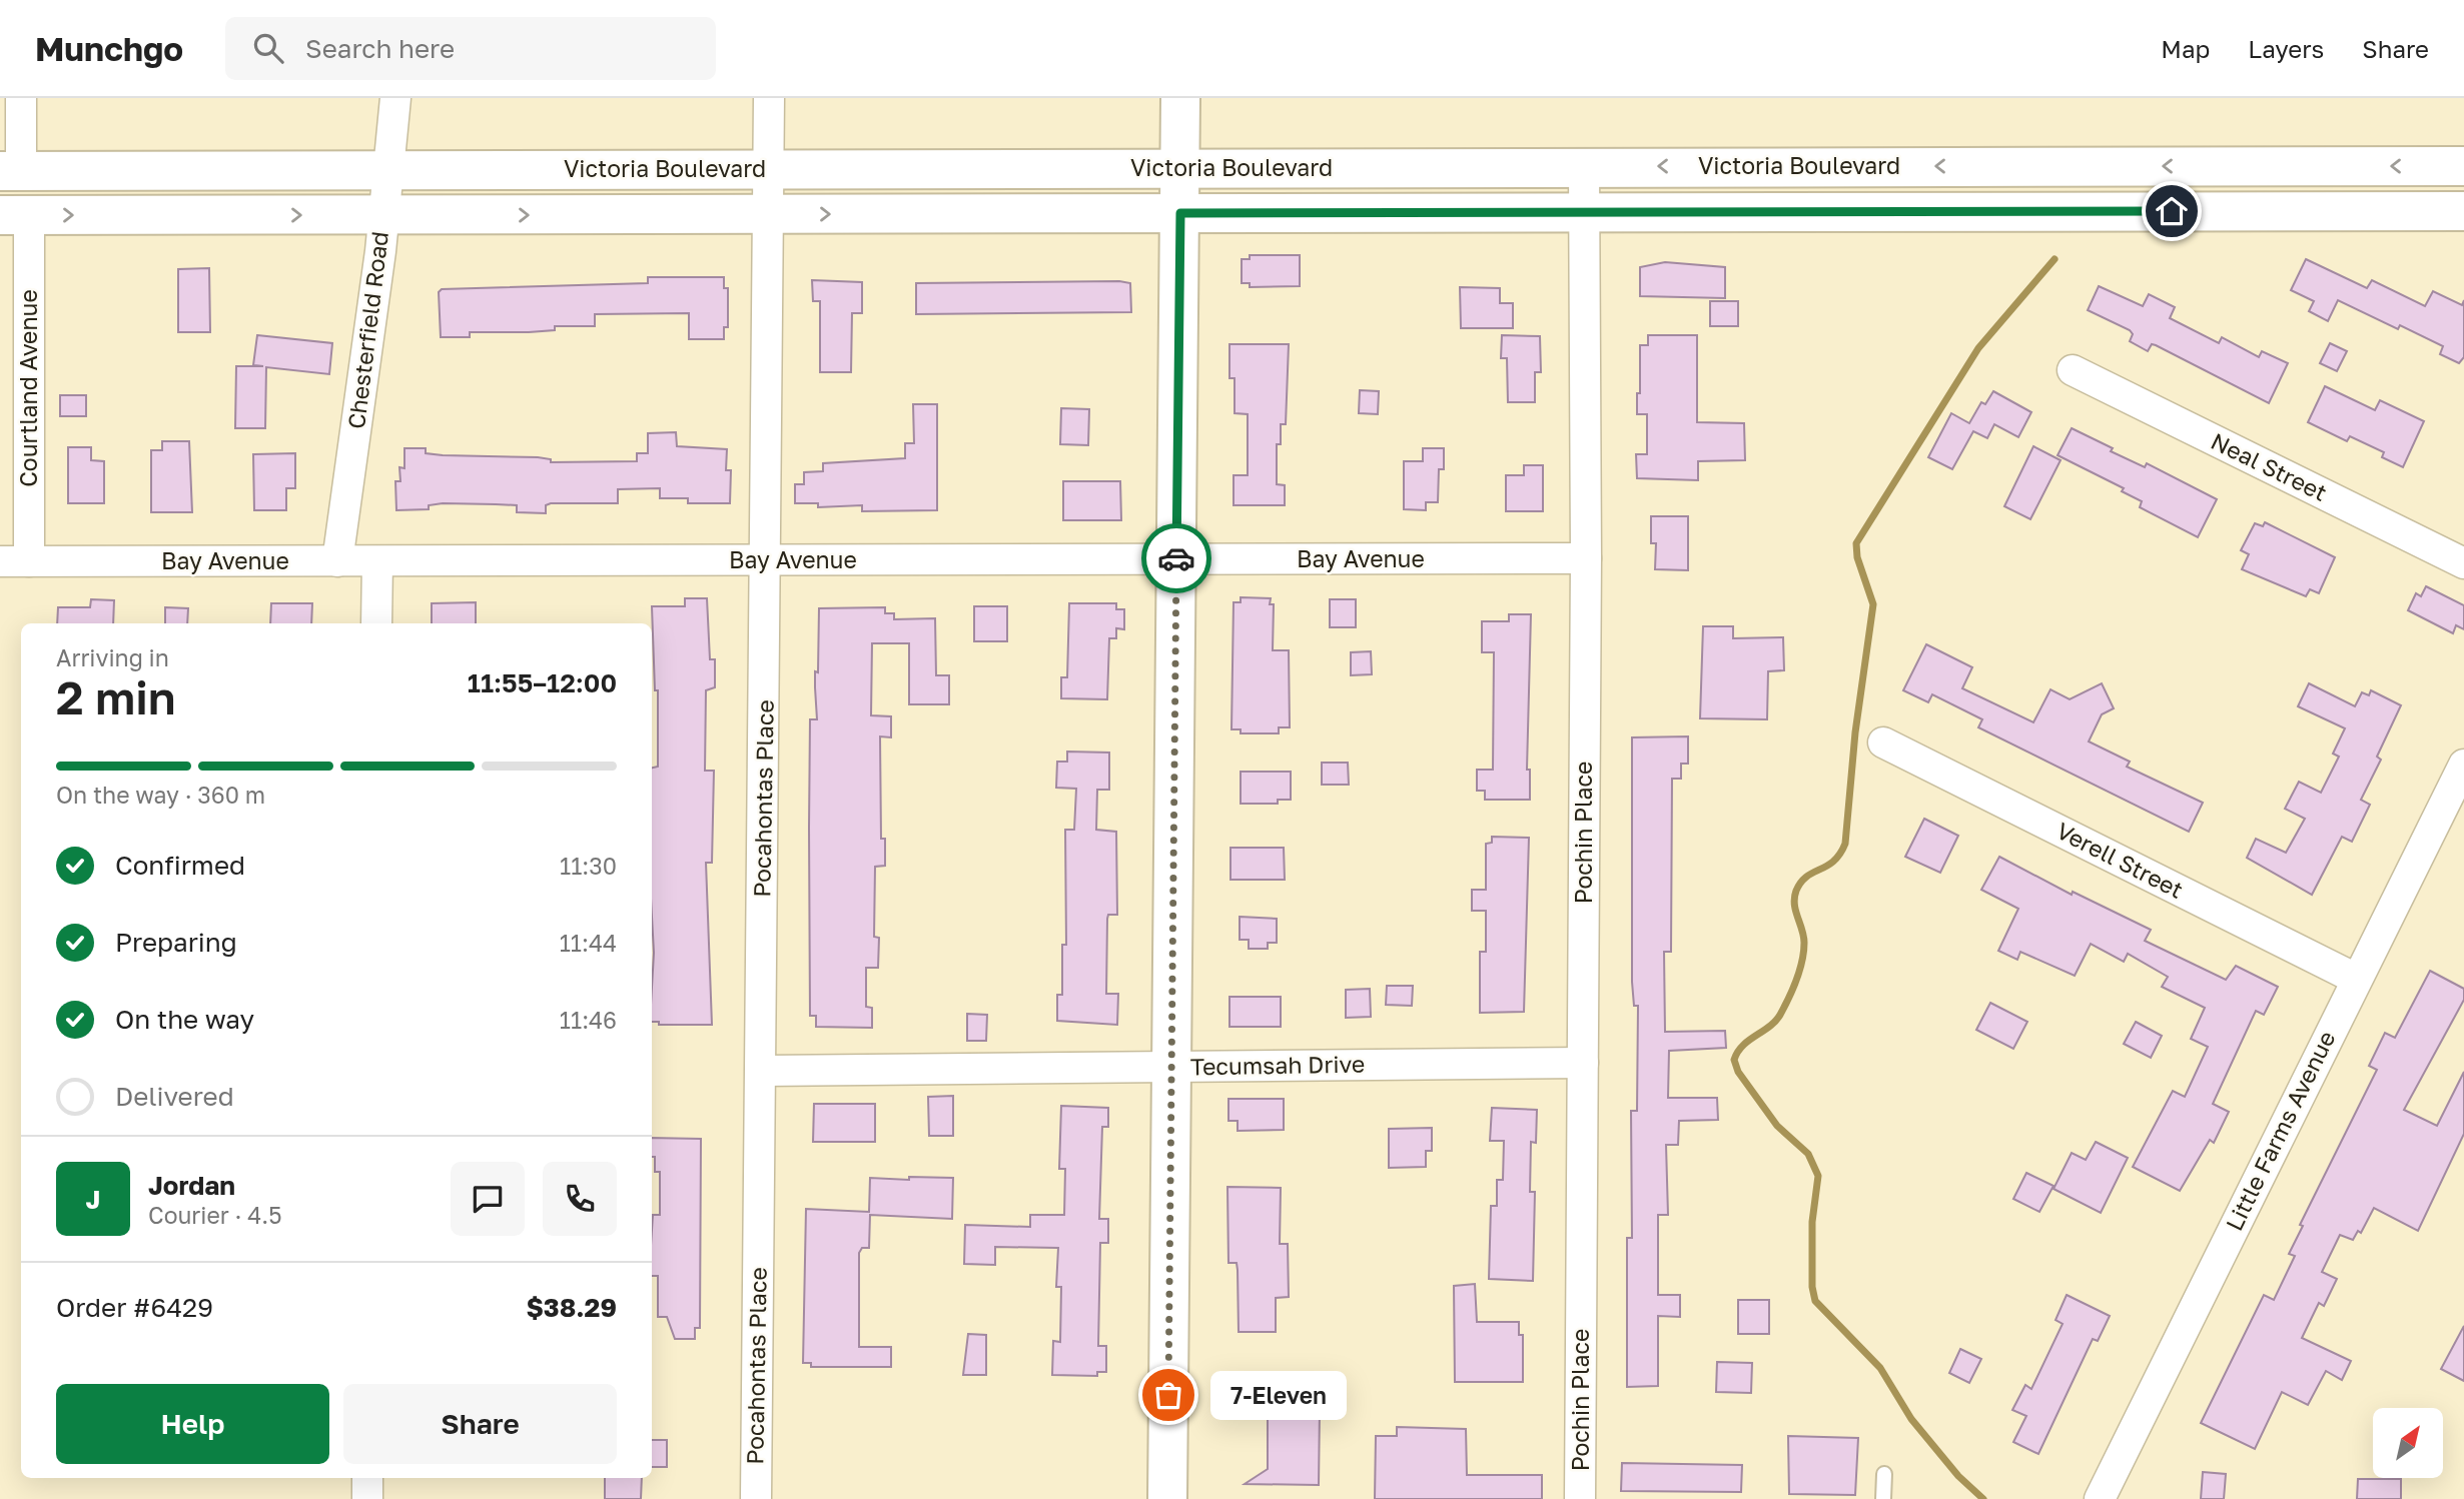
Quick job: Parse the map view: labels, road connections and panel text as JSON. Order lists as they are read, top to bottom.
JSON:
{
  "streets": {
    "main road": ["Victoria Boulevard"],
    "street": [
      "Chesterfield Road",
      "Courtland Avenue",
      "Neal Street",
      "Bay Avenue",
      "Pocahontas Place",
      "Pochin Place",
      "Verell Street",
      "Tecumsah Drive",
      "Little Farms Avenue"
    ]
  },
  "crossings": [
    ["Victoria Boulevard", "Chesterfield Road"],
    ["Victoria Boulevard", "Courtland Avenue"],
    ["Victoria Boulevard", "Pocahontas Place"],
    ["Victoria Boulevard", "Pochin Place"],
    ["Chesterfield Road", "Bay Avenue"],
    ["Courtland Avenue", "Bay Avenue"],
    ["Bay Avenue", "Pocahontas Place"],
    ["Bay Avenue", "Pochin Place"],
    ["Pocahontas Place", "Tecumsah Drive"],
    ["Pochin Place", "Tecumsah Drive"],
    ["Verell Street", "Little Farms Avenue"]
  ],
  "places": ["7-Eleven"],
  "north": "top right",
  "page": {
    "header": "Munchgo",
    "search": "Search here",
    "nav": ["Map", "Layers", "Share"],
    "heading": ["2 min", "Arriving in", "11:55–12:00"],
    "panel": [
      "Jordan",
      "Courier · 4.5",
      "Order #6429",
      "$38.29"
    ],
    "bar": "On the way · 360 m",
    "list": [
      ["Confirmed", "11:30"],
      ["Preparing", "11:44"],
      ["On the way", "11:46"],
      "Delivered"
    ],
    "round": "J",
    "buttons": ["Help", "Share"],
    "bubble": "7-Eleven"
  }
}
